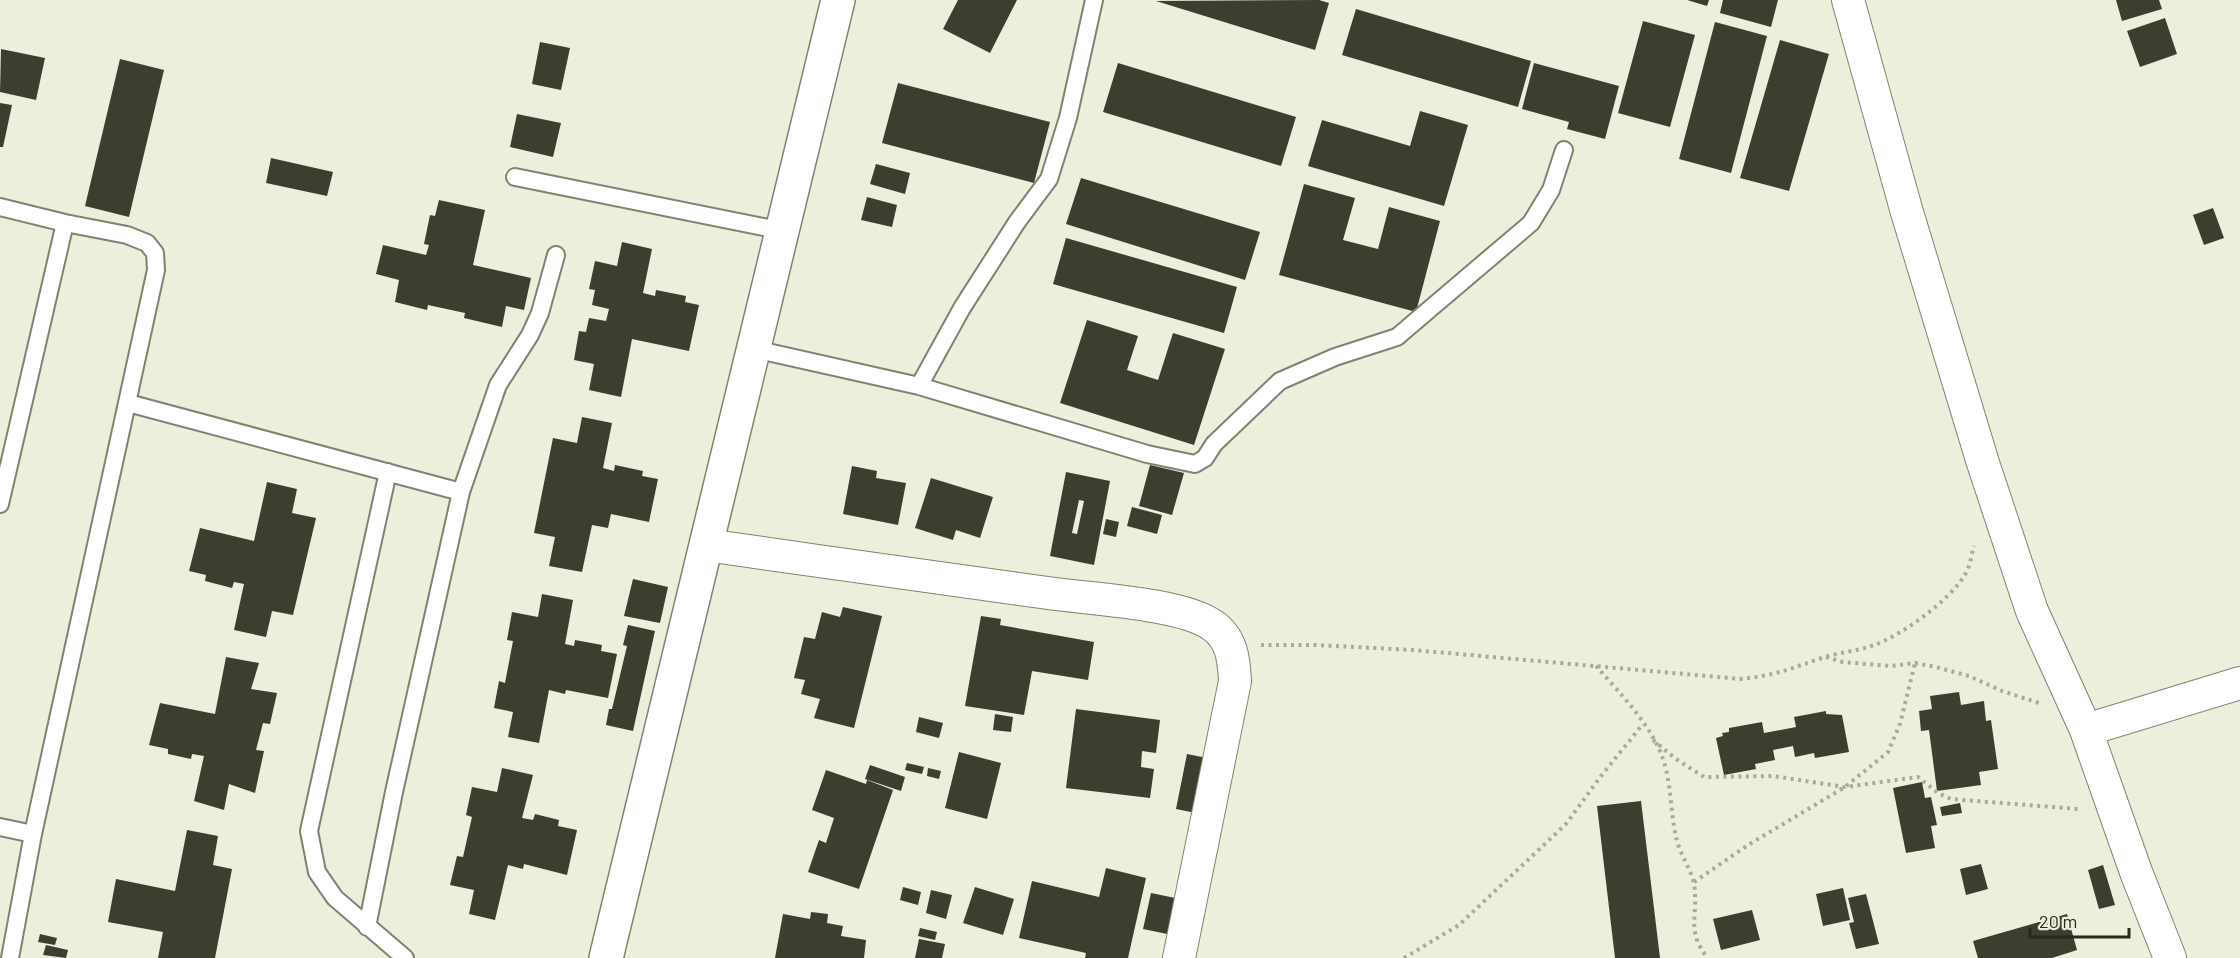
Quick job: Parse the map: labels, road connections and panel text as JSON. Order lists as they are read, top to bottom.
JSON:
{
  "scale_bar": "20 m"
}
